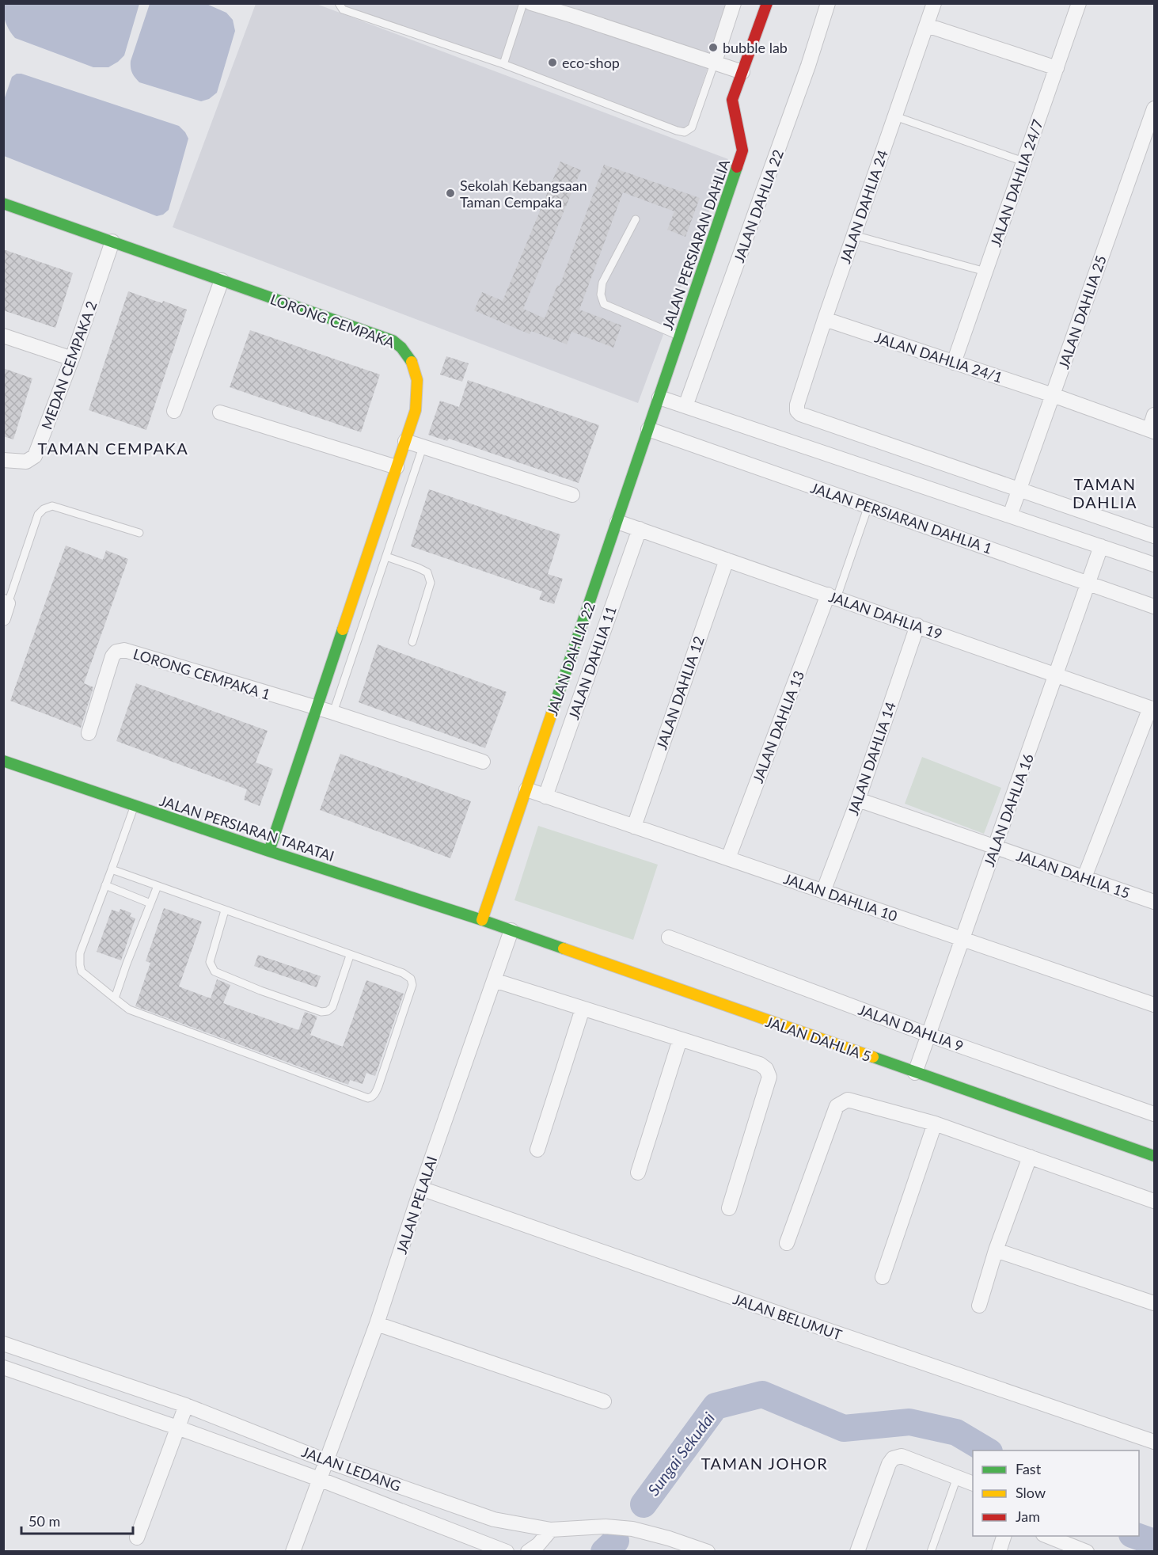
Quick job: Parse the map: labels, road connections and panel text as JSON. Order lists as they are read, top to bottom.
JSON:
{
  "streets": {
    "street": [
      "JALAN DAHLIA 24/7",
      "JALAN DAHLIA 22",
      "JALAN DAHLIA 24",
      "JALAN PERSIARAN DAHLIA",
      "JALAN DAHLIA 25",
      "LORONG CEMPAKA",
      "JALAN DAHLIA 24/1",
      "MEDAN CEMPAKA 2",
      "JALAN PERSIARAN DAHLIA 1",
      "JALAN DAHLIA 19",
      "JALAN DAHLIA 11",
      "LORONG CEMPAKA 1",
      "JALAN DAHLIA 12",
      "JALAN DAHLIA 13",
      "JALAN DAHLIA 14",
      "JALAN DAHLIA 16",
      "JALAN PERSIARAN TARATAI",
      "JALAN DAHLIA 15",
      "JALAN DAHLIA 10",
      "JALAN DAHLIA 9",
      "JALAN DAHLIA 5",
      "JALAN PELALAI",
      "JALAN BELUMUT",
      "JALAN LEDANG"
    ]
  },
  "crossings": [
    ["JALAN DAHLIA 24/7", "JALAN DAHLIA 24/1"],
    ["JALAN DAHLIA 22", "JALAN PERSIARAN DAHLIA"],
    ["JALAN DAHLIA 22", "JALAN PERSIARAN DAHLIA 1"],
    ["JALAN DAHLIA 22", "JALAN DAHLIA 19"],
    ["JALAN DAHLIA 22", "JALAN PERSIARAN TARATAI"],
    ["JALAN DAHLIA 22", "JALAN DAHLIA 10"],
    ["JALAN DAHLIA 22", "JALAN DAHLIA 5"],
    ["JALAN DAHLIA 24", "JALAN DAHLIA 25"],
    ["JALAN DAHLIA 24", "JALAN DAHLIA 24/1"],
    ["JALAN DAHLIA 25", "JALAN DAHLIA 24/1"],
    ["LORONG CEMPAKA", "MEDAN CEMPAKA 2"],
    ["LORONG CEMPAKA", "LORONG CEMPAKA 1"],
    ["LORONG CEMPAKA", "JALAN PERSIARAN TARATAI"],
    ["JALAN PERSIARAN DAHLIA 1", "JALAN DAHLIA 16"],
    ["JALAN DAHLIA 19", "JALAN DAHLIA 11"],
    ["JALAN DAHLIA 19", "JALAN DAHLIA 12"],
    ["JALAN DAHLIA 19", "JALAN DAHLIA 13"],
    ["JALAN DAHLIA 19", "JALAN DAHLIA 14"],
    ["JALAN DAHLIA 19", "JALAN DAHLIA 16"],
    ["JALAN DAHLIA 11", "JALAN DAHLIA 10"],
    ["JALAN DAHLIA 12", "JALAN DAHLIA 10"],
    ["JALAN DAHLIA 13", "JALAN DAHLIA 10"],
    ["JALAN DAHLIA 14", "JALAN DAHLIA 15"],
    ["JALAN DAHLIA 14", "JALAN DAHLIA 10"],
    ["JALAN DAHLIA 16", "JALAN DAHLIA 15"],
    ["JALAN DAHLIA 16", "JALAN DAHLIA 10"],
    ["JALAN DAHLIA 16", "JALAN DAHLIA 9"],
    ["JALAN DAHLIA 16", "JALAN DAHLIA 5"],
    ["JALAN PERSIARAN TARATAI", "JALAN DAHLIA 5"],
    ["JALAN DAHLIA 5", "JALAN PELALAI"],
    ["JALAN PELALAI", "JALAN BELUMUT"],
    ["JALAN PELALAI", "JALAN LEDANG"]
  ],
  "districts": ["TAMAN CEMPAKA", "TAMAN DAHLIA", "TAMAN JOHOR"],
  "water": ["Sungai Sekudai"],
  "places": ["bubble lab", "eco-shop", "Sekolah Kebangsaan Taman Cempaka"],
  "legend": ["Fast", "Slow", "Jam"],
  "scale_bar": "50 m"
}
